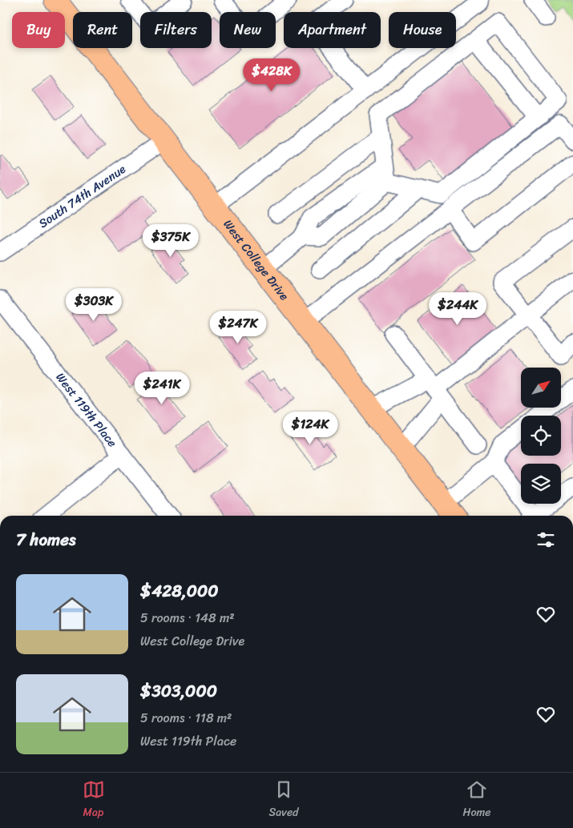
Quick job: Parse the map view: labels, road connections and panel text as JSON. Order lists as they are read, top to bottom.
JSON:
{
  "streets": {
    "main road": ["West College Drive"],
    "street": ["South 74th Avenue", "West 119th Place"]
  },
  "crossings": [
    ["South 74th Avenue", "West College Drive"]
  ],
  "north": "top right",
  "page": {
    "chip": [
      "Buy",
      "Rent",
      "Filters",
      "New",
      "Apartment",
      "House"
    ],
    "price": [
      "$428K",
      "$375K",
      "$303K",
      "$244K",
      "$247K",
      "$241K",
      "$124K"
    ],
    "heading": "7 homes",
    "list": [
      {
        "name": "$428,000",
        "note": "5 rooms · 148 m² · West College Drive"
      },
      {
        "name": "$303,000",
        "note": "5 rooms · 118 m² · West 119th Place"
      }
    ],
    "tabs": ["Map", "Saved", "Home"]
  }
}
